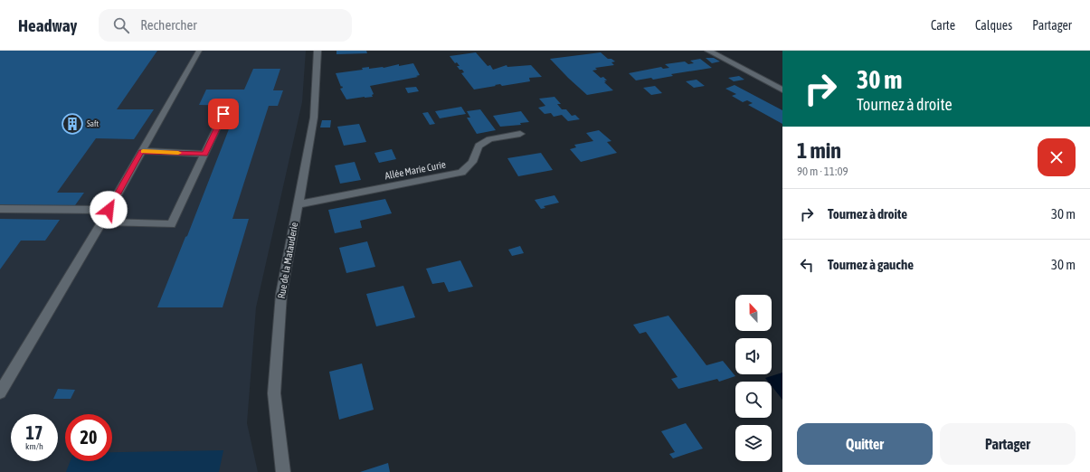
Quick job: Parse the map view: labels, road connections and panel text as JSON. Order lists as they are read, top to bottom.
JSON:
{
  "streets": {
    "street": ["Allée Marie Curie", "Rue de la Matauderie"]
  },
  "crossings": [
    ["Allée Marie Curie", "Rue de la Matauderie"]
  ],
  "places": {
    "building": ["Saft"]
  },
  "north": "top",
  "page": {
    "header": "Headway",
    "search": "Rechercher",
    "nav": ["Carte", "Calques", "Partager"],
    "turn": ["30 m", "Tournez à droite"],
    "heading": ["1 min", "90 m · 11:09"],
    "list": [
      {
        "name": "Tournez à droite",
        "value": "30 m"
      },
      {
        "name": "Tournez à gauche",
        "value": "30 m"
      }
    ],
    "speed": "17 km/h",
    "limit": "20",
    "buttons": ["Quitter", "Partager"]
  }
}
